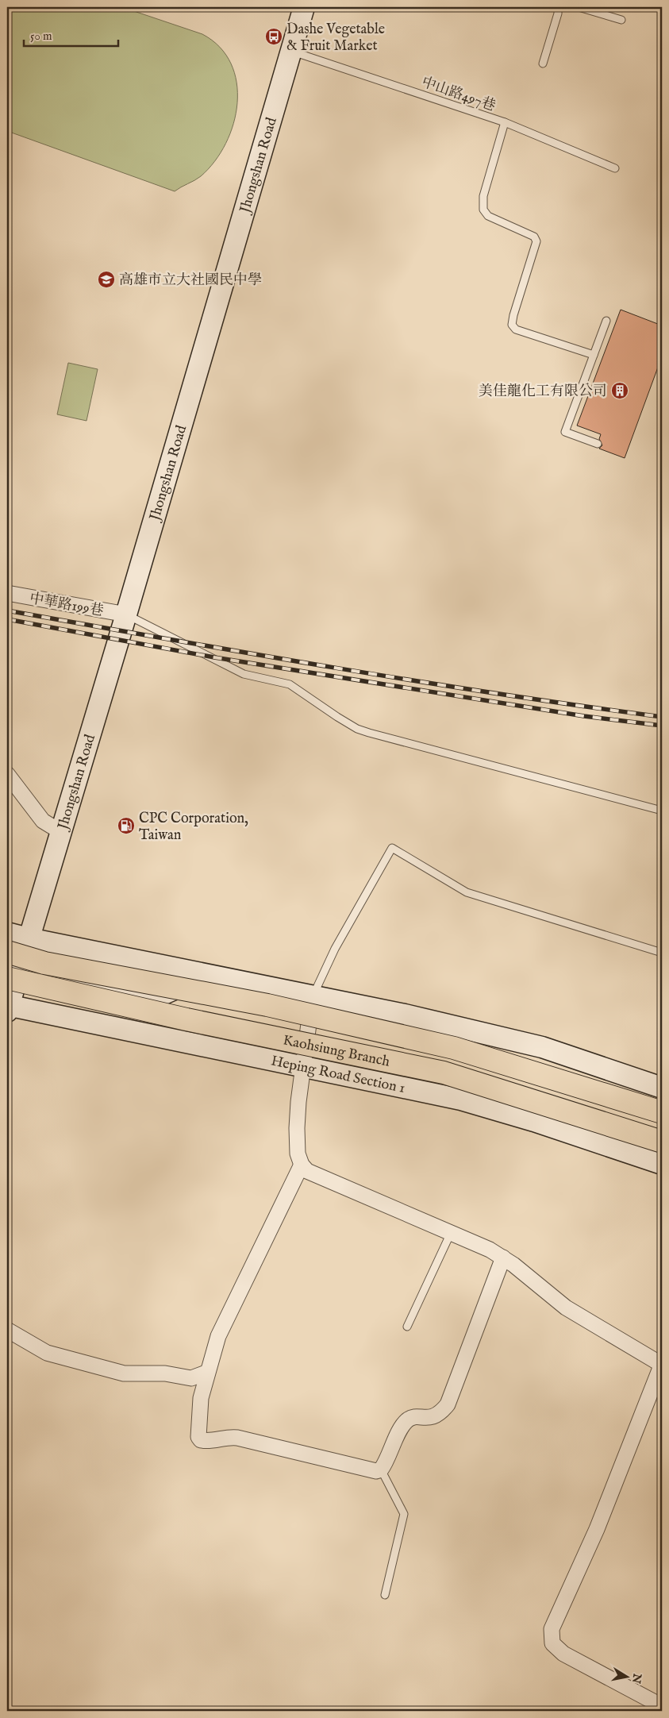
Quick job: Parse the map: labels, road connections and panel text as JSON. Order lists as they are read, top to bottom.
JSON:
{
  "streets": {
    "highway": ["Kaohsiung Branch"],
    "street": ["Jhongshan Road", "中華路199巷", "Heping Road Section 1"],
    "lane": ["中山路497巷"]
  },
  "crossings": [
    ["中山路497巷", "Jhongshan Road"],
    ["Jhongshan Road", "中華路199巷"],
    ["Jhongshan Road", "Kaohsiung Branch"],
    ["Jhongshan Road", "Heping Road Section 1"]
  ],
  "places": {
    "bus stop": ["Dashe Vegetable & Fruit Market"],
    "school or university": ["高雄市立大社國民中學"],
    "building": ["美佳龍化工有限公司"],
    "fuel station": ["CPC Corporation, Taiwan"]
  },
  "scale_bar": "50 m",
  "north": "right"
}
